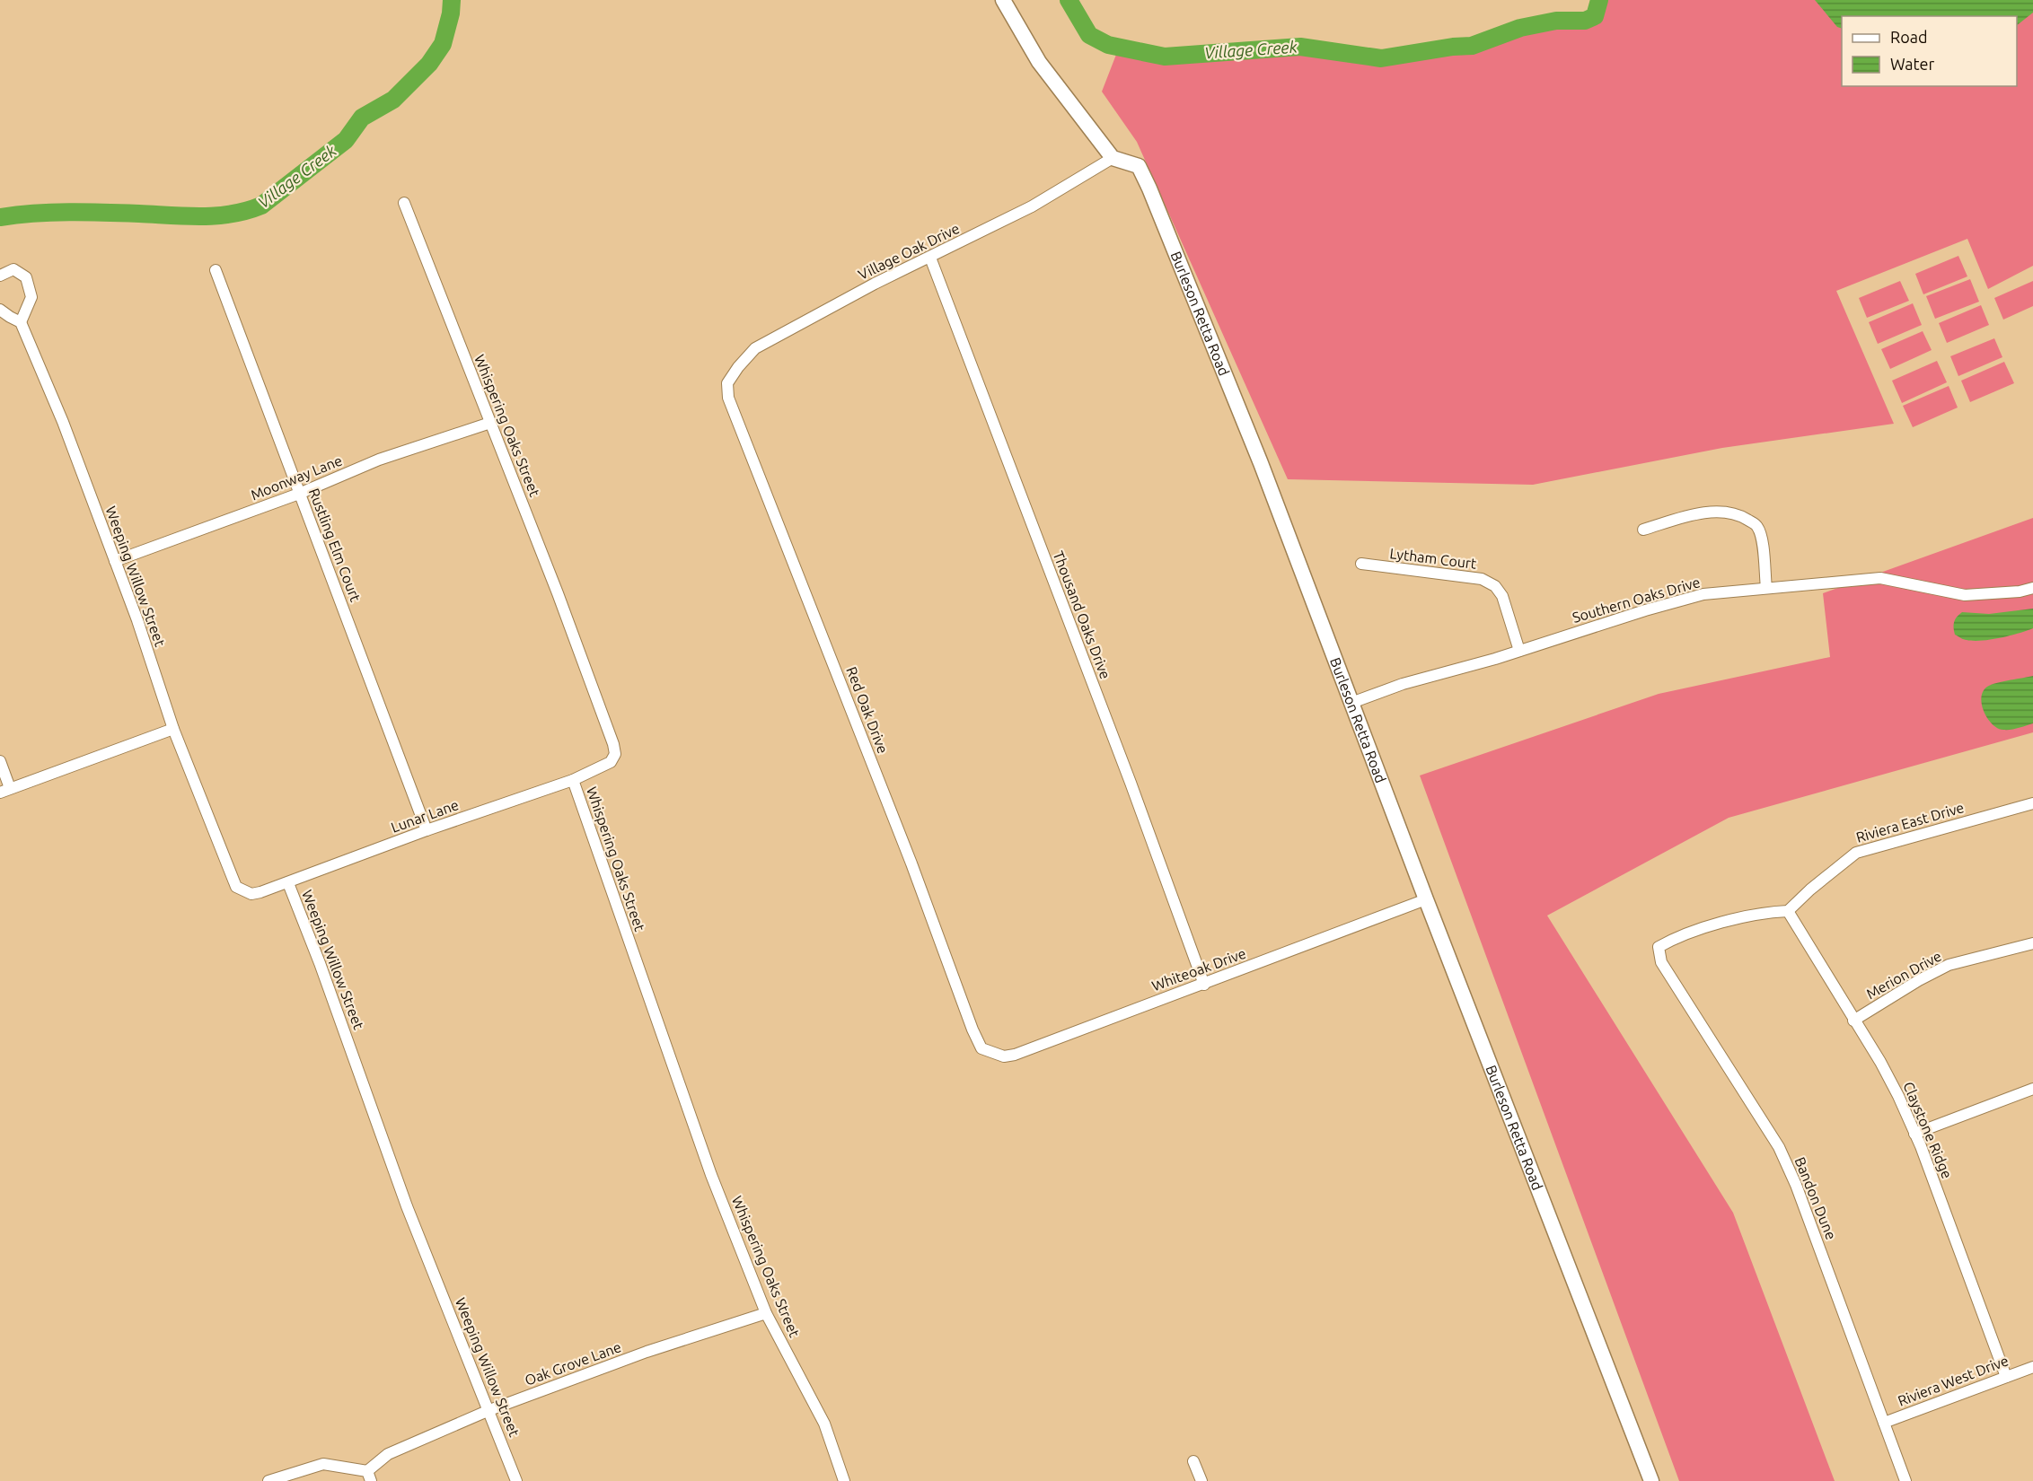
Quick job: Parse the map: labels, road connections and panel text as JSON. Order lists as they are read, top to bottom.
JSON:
{
  "streets": {
    "street": [
      "Village Oak Drive",
      "Burleson Retta Road",
      "Whispering Oaks Street",
      "Moonway Lane",
      "Rustling Elm Court",
      "Lytham Court",
      "Weeping Willow Street",
      "Southern Oaks Drive",
      "Thousand Oaks Drive",
      "Red Oak Drive",
      "Lunar Lane",
      "Riviera East Drive",
      "Whiteoak Drive",
      "Merion Drive",
      "Claystone Ridge",
      "Bandon Dune",
      "Oak Grove Lane",
      "Riviera West Drive"
    ]
  },
  "crossings": [
    ["Village Oak Drive", "Burleson Retta Road"],
    ["Village Oak Drive", "Thousand Oaks Drive"],
    ["Village Oak Drive", "Red Oak Drive"],
    ["Burleson Retta Road", "Southern Oaks Drive"],
    ["Burleson Retta Road", "Whiteoak Drive"],
    ["Whispering Oaks Street", "Moonway Lane"],
    ["Whispering Oaks Street", "Lunar Lane"],
    ["Whispering Oaks Street", "Oak Grove Lane"],
    ["Moonway Lane", "Rustling Elm Court"],
    ["Moonway Lane", "Weeping Willow Street"],
    ["Rustling Elm Court", "Lunar Lane"],
    ["Lytham Court", "Southern Oaks Drive"],
    ["Weeping Willow Street", "Lunar Lane"],
    ["Weeping Willow Street", "Oak Grove Lane"],
    ["Thousand Oaks Drive", "Whiteoak Drive"],
    ["Red Oak Drive", "Whiteoak Drive"],
    ["Riviera East Drive", "Claystone Ridge"],
    ["Riviera East Drive", "Bandon Dune"],
    ["Merion Drive", "Claystone Ridge"],
    ["Claystone Ridge", "Bandon Dune"],
    ["Claystone Ridge", "Riviera West Drive"],
    ["Bandon Dune", "Riviera West Drive"]
  ],
  "water": ["Village Creek"],
  "legend": ["Road", "Water"]
}
